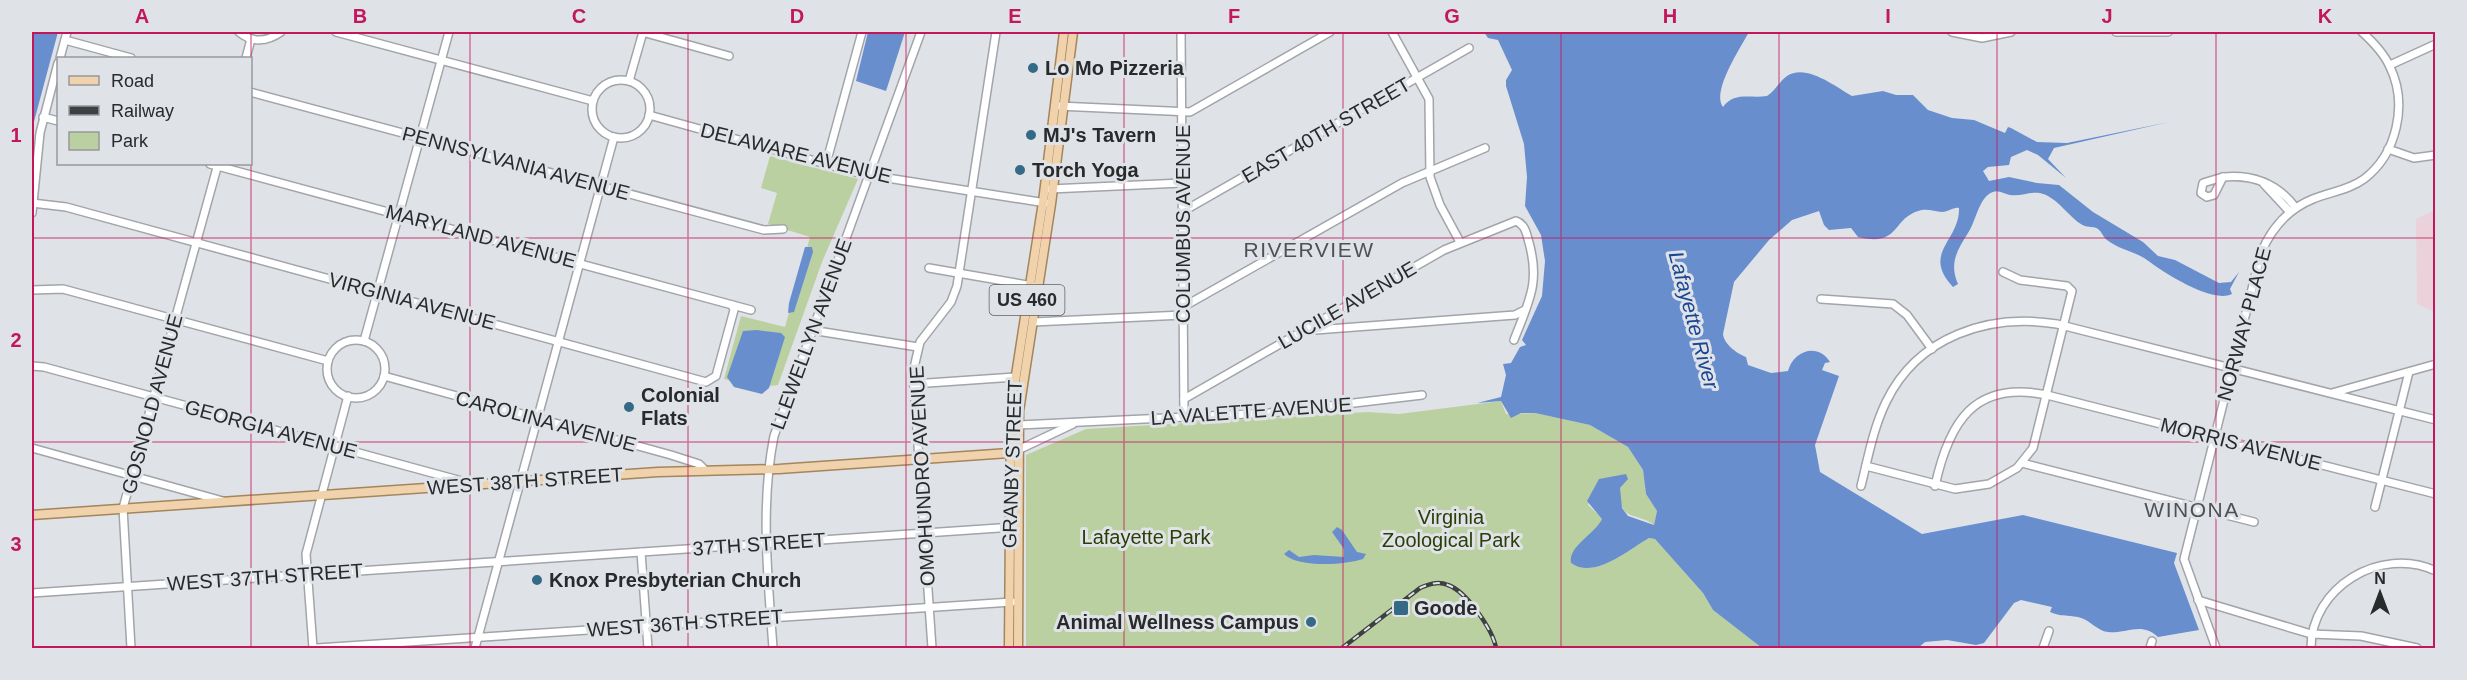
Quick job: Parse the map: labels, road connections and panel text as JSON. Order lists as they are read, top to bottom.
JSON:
{
  "streets": {
    "main road": ["US 460", "GRANBY STREET", "WEST 38TH STREET"],
    "street": [
      "EAST 40TH STREET",
      "DELAWARE AVENUE",
      "PENNSYLVANIA AVENUE",
      "COLUMBUS AVENUE",
      "MARYLAND AVENUE",
      "VIRGINIA AVENUE",
      "LUCILE AVENUE",
      "NORWAY PLACE",
      "LLEWELLYN AVENUE",
      "GOSNOLD AVENUE",
      "LA VALETTE AVENUE",
      "CAROLINA AVENUE",
      "GEORGIA AVENUE",
      "MORRIS AVENUE",
      "OMOHUNDRO AVENUE",
      "37TH STREET",
      "WEST 37TH STREET",
      "WEST 36TH STREET"
    ]
  },
  "crossings": [
    ["EAST 40TH STREET", "COLUMBUS AVENUE"],
    ["DELAWARE AVENUE", "LLEWELLYN AVENUE"],
    ["DELAWARE AVENUE", "GRANBY STREET"],
    ["DELAWARE AVENUE", "OMOHUNDRO AVENUE"],
    ["COLUMBUS AVENUE", "LUCILE AVENUE"],
    ["COLUMBUS AVENUE", "LA VALETTE AVENUE"],
    ["MARYLAND AVENUE", "VIRGINIA AVENUE"],
    ["VIRGINIA AVENUE", "GOSNOLD AVENUE"],
    ["NORWAY PLACE", "MORRIS AVENUE"],
    ["LLEWELLYN AVENUE", "WEST 38TH STREET"],
    ["LLEWELLYN AVENUE", "37TH STREET"],
    ["LLEWELLYN AVENUE", "WEST 36TH STREET"],
    ["GOSNOLD AVENUE", "GEORGIA AVENUE"],
    ["GOSNOLD AVENUE", "WEST 38TH STREET"],
    ["GOSNOLD AVENUE", "WEST 37TH STREET"],
    ["LA VALETTE AVENUE", "GRANBY STREET"],
    ["LA VALETTE AVENUE", "WEST 38TH STREET"],
    ["CAROLINA AVENUE", "WEST 38TH STREET"],
    ["GEORGIA AVENUE", "WEST 38TH STREET"],
    ["GRANBY STREET", "WEST 38TH STREET"],
    ["GRANBY STREET", "37TH STREET"],
    ["GRANBY STREET", "WEST 36TH STREET"],
    ["OMOHUNDRO AVENUE", "WEST 38TH STREET"],
    ["OMOHUNDRO AVENUE", "37TH STREET"],
    ["OMOHUNDRO AVENUE", "WEST 36TH STREET"],
    ["37TH STREET", "WEST 37TH STREET"]
  ],
  "districts": ["RIVERVIEW", "WINONA"],
  "water": ["Lafayette River"],
  "parks": ["Virginia Zoological Park", "Lafayette Park"],
  "places": {
    "other": [
      "Lo Mo Pizzeria",
      "MJ's Tavern",
      "Torch Yoga",
      "Colonial Flats",
      "Knox Presbyterian Church",
      "Animal Wellness Campus"
    ],
    "transit": ["Goode"]
  },
  "legend": ["Road", "Railway", "Park"],
  "north": "top",
  "grid": {
    "columns": [
      "A",
      "B",
      "C",
      "D",
      "E",
      "F",
      "G",
      "H",
      "I",
      "J",
      "K"
    ],
    "rows": ["1", "2", "3"]
  }
}
